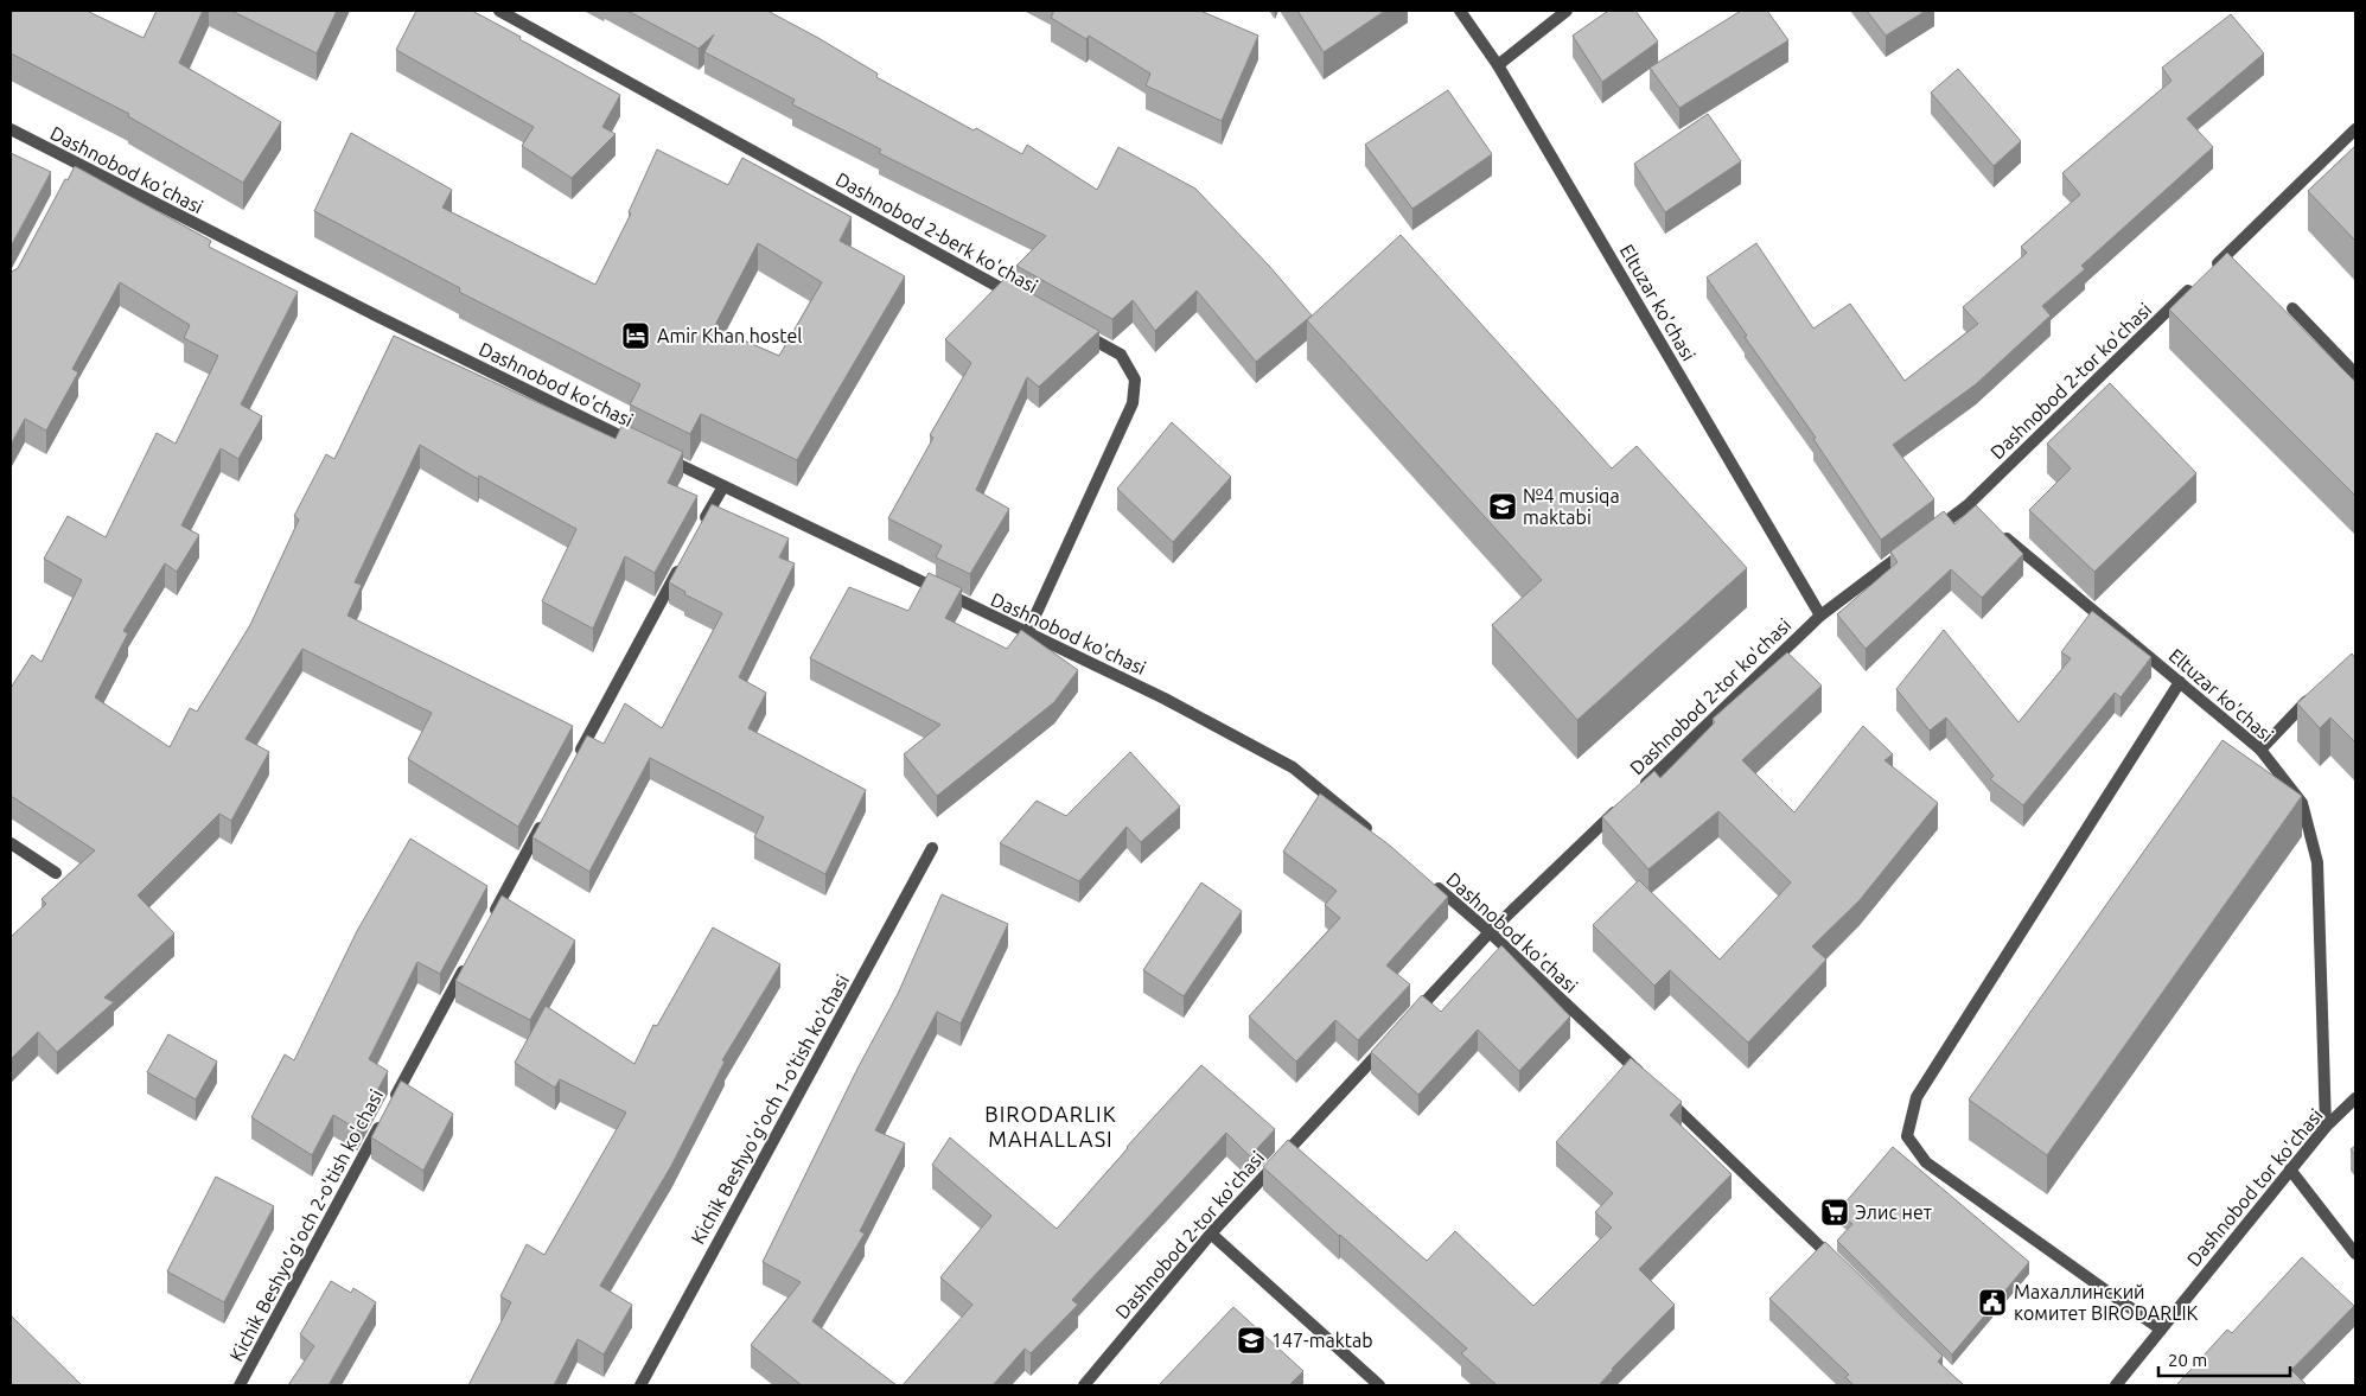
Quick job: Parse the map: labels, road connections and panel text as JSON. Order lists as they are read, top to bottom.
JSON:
{
  "streets": {
    "street": [
      "Dashnobod ko'chasi",
      "Dashnobod 2-berk ko'chasi",
      "Eltuzar ko'chasi",
      "Dashnobod 2-tor ko'chasi",
      "Kichik Beshyo'g'och 1-o'tish ko'chasi",
      "Dashnobod tor ko'chasi",
      "Kichik Beshyo'g'och 2-o'tish ko'chasi"
    ]
  },
  "crossings": [
    ["Dashnobod ko'chasi", "Dashnobod 2-tor ko'chasi"],
    ["Eltuzar ko'chasi", "Dashnobod 2-tor ko'chasi"],
    ["Eltuzar ko'chasi", "Dashnobod tor ko'chasi"]
  ],
  "districts": ["BIRODARLIK MAHALLASI"],
  "places": {
    "hotel": ["Amir Khan hostel"],
    "school or university": ["№4 musiqa maktabi", "147-maktab"],
    "supermarket": ["Элис нет"],
    "public building": ["Махаллинский комитет BIRODARLIK"]
  },
  "scale_bar": "20 m"
}
